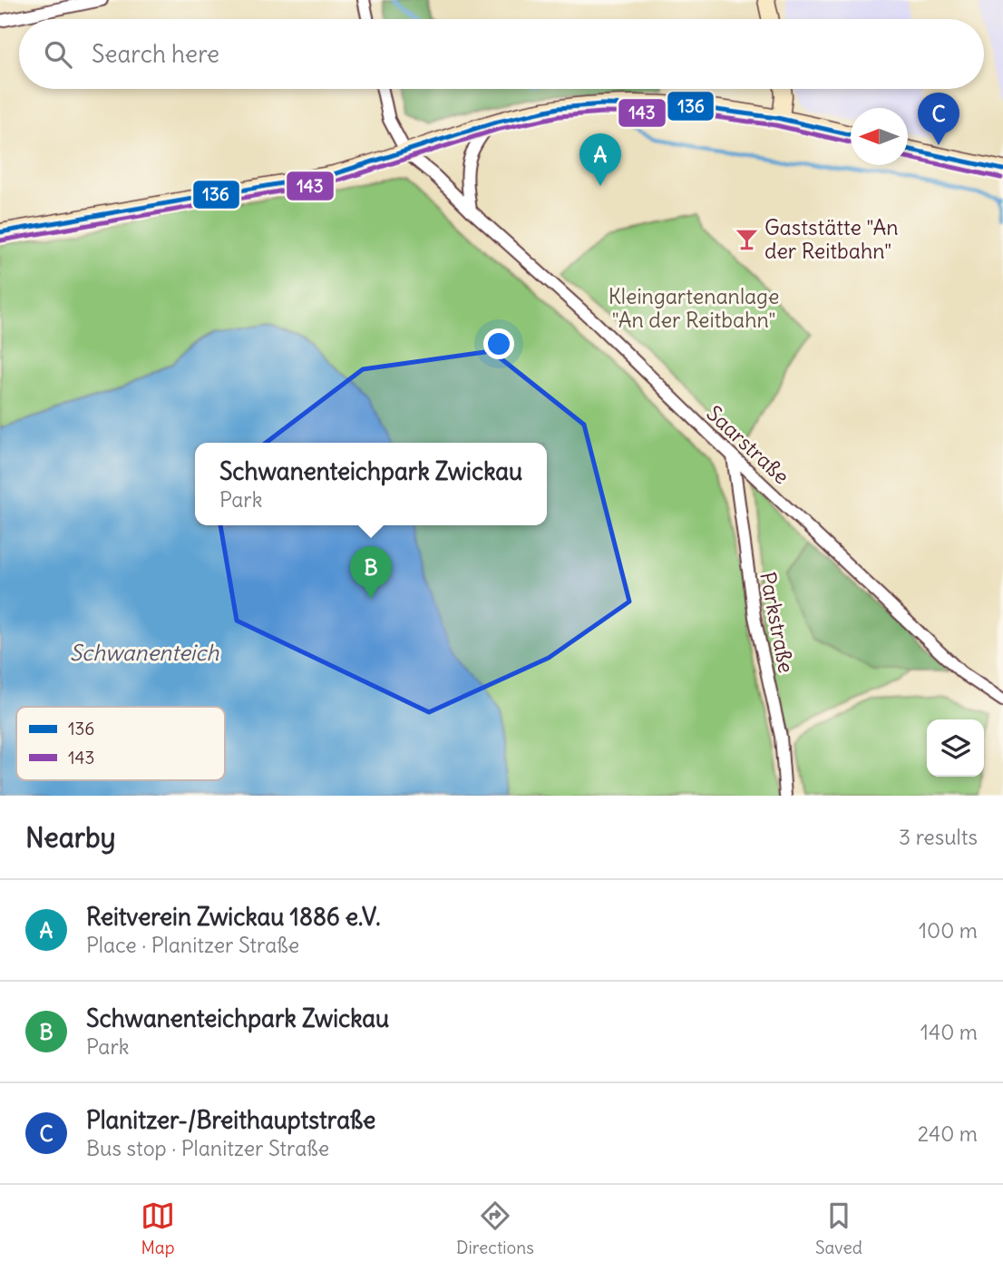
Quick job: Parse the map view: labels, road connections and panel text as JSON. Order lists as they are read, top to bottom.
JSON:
{
  "streets": {
    "street": ["Saarstraße", "Parkstraße"]
  },
  "crossings": [
    ["Saarstraße", "Parkstraße"]
  ],
  "water": ["Schwanenteich"],
  "parks": ["Kleingartenanlage \"An der Reitbahn\""],
  "places": {
    "bar": ["Gaststätte \"An der Reitbahn\""]
  },
  "lines": ["transit line 136", "transit line 143"],
  "legend": ["136", "143"],
  "north": "left",
  "page": {
    "search": "Search here",
    "pins": ["C", "A", "B"],
    "popup": ["Schwanenteichpark Zwickau", "Park"],
    "heading": ["Nearby", "3 results"],
    "list": [
      {
        "mark": "A",
        "name": "Reitverein Zwickau 1886 e.V.",
        "note": "Place · Planitzer Straße",
        "value": "100 m"
      },
      {
        "mark": "B",
        "name": "Schwanenteichpark Zwickau",
        "note": "Park",
        "value": "140 m"
      },
      {
        "mark": "C",
        "name": "Planitzer-/Breithauptstraße",
        "note": "Bus stop · Planitzer Straße",
        "value": "240 m"
      }
    ],
    "nav": ["Map", "Directions", "Saved"]
  }
}
